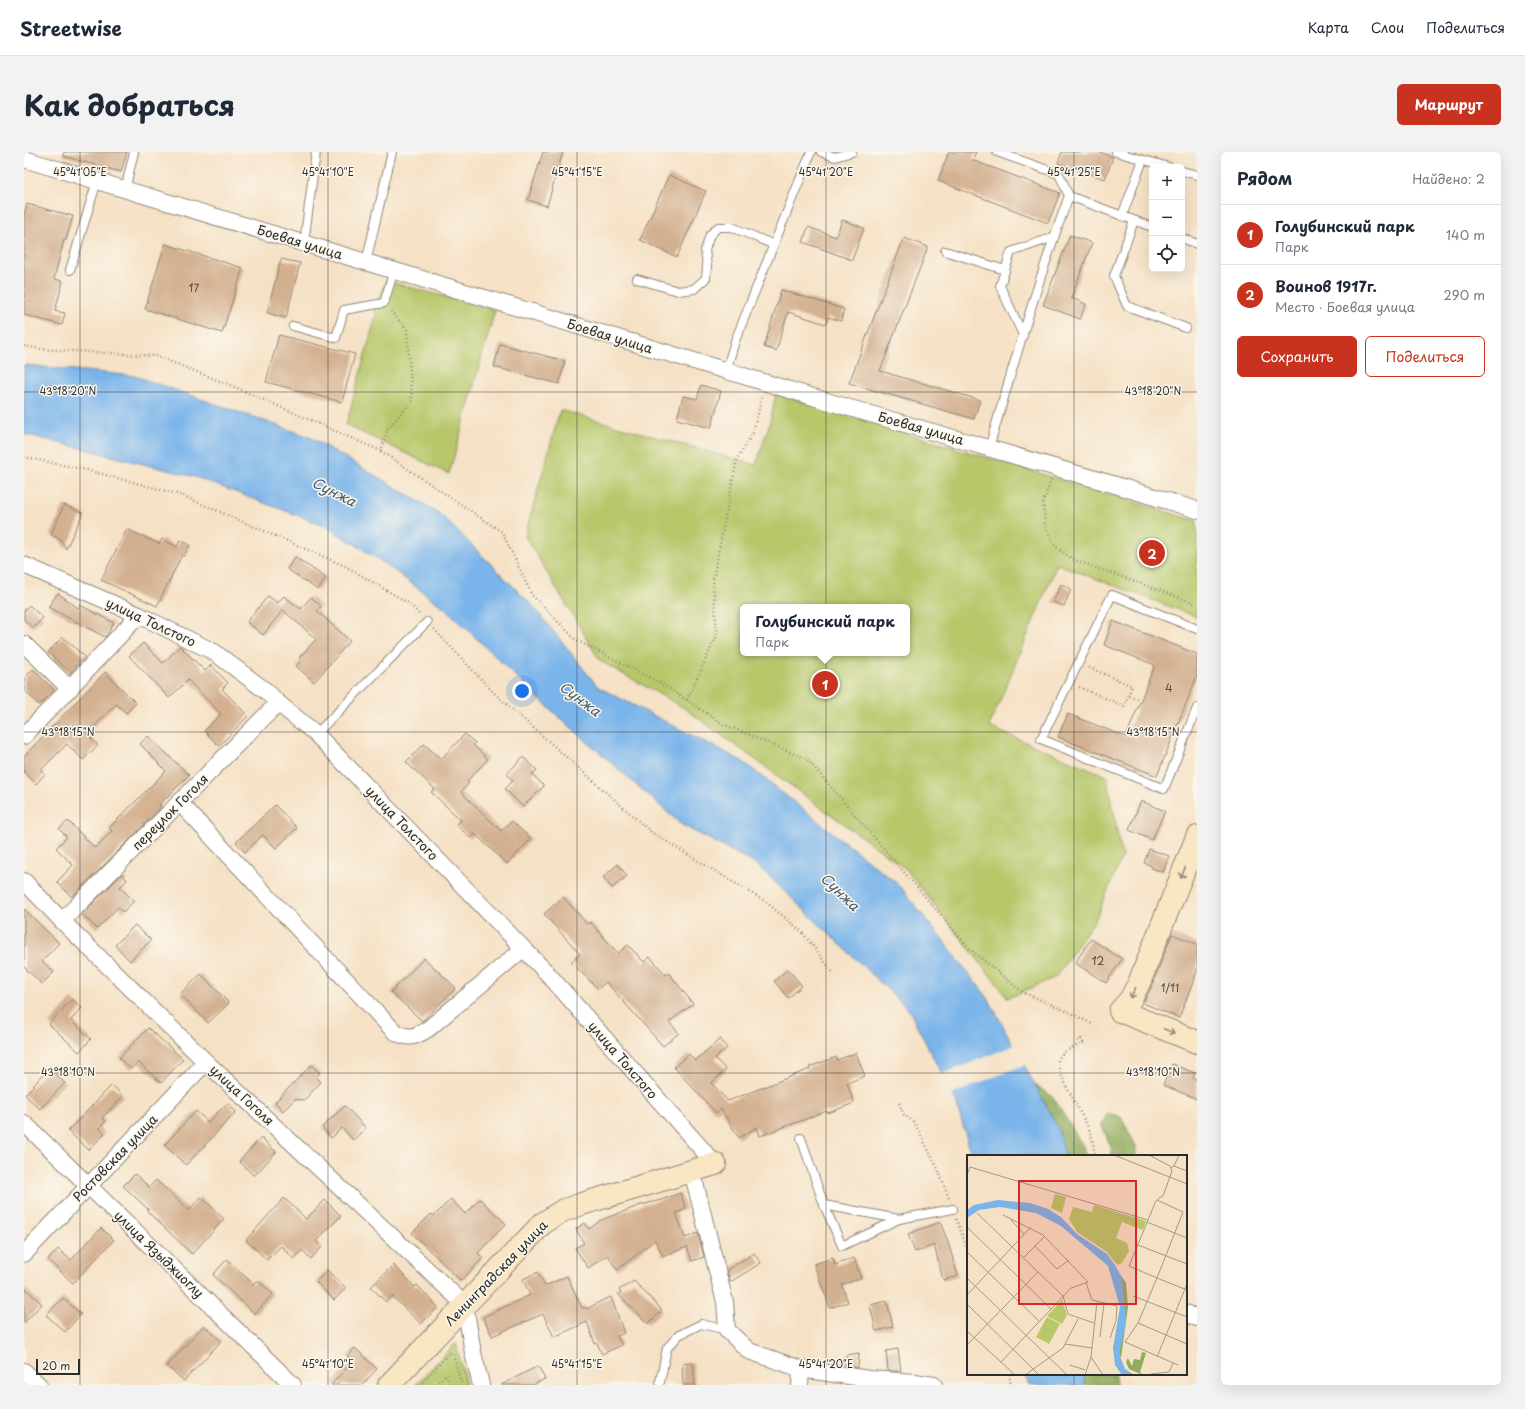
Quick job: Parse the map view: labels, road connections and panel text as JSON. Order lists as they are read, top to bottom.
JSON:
{
  "streets": {
    "main road": ["Ленинградская улица"],
    "street": [
      "Боевая улица",
      "улица Толстого",
      "переулок Гоголя",
      "улица Гоголя",
      "Ростовская улица",
      "улица Языджиоглу"
    ]
  },
  "crossings": [
    ["улица Толстого", "переулок Гоголя"],
    ["улица Толстого", "Ленинградская улица"],
    ["переулок Гоголя", "улица Гоголя"],
    ["улица Гоголя", "Ростовская улица"],
    ["улица Гоголя", "Ленинградская улица"],
    ["Ростовская улица", "улица Языджиоглу"]
  ],
  "water": ["Сунжа"],
  "house_numbers": [
    "17",
    "4",
    "12",
    "1/11"
  ],
  "scale_bar": "20 m",
  "page": {
    "header": "Streetwise",
    "nav": ["Карта", "Слои", "Поделиться"],
    "title": "Как добраться",
    "buttons": [
      "Маршрут",
      ["Сохранить", "Поделиться"]
    ],
    "heading": ["Рядом", "Найдено: 2"],
    "map_buttons": ["+", "−"],
    "list": [
      {
        "mark": "1",
        "name": "Голубинский парк",
        "note": "Парк",
        "value": "140 m"
      },
      {
        "mark": "2",
        "name": "Воинов 1917г.",
        "note": "Место · Боевая улица",
        "value": "290 m"
      }
    ],
    "pins": ["2", "1"],
    "popup": ["Голубинский парк", "Парк"],
    "scale": "20 m"
  },
  "coordinates": [
    "45°41'05\"E",
    "45°41'10\"E",
    "45°41'15\"E",
    "45°41'20\"E",
    "45°41'25\"E",
    "43°18'20\"N",
    "43°18'15\"N",
    "43°18'10\"N"
  ]
}
